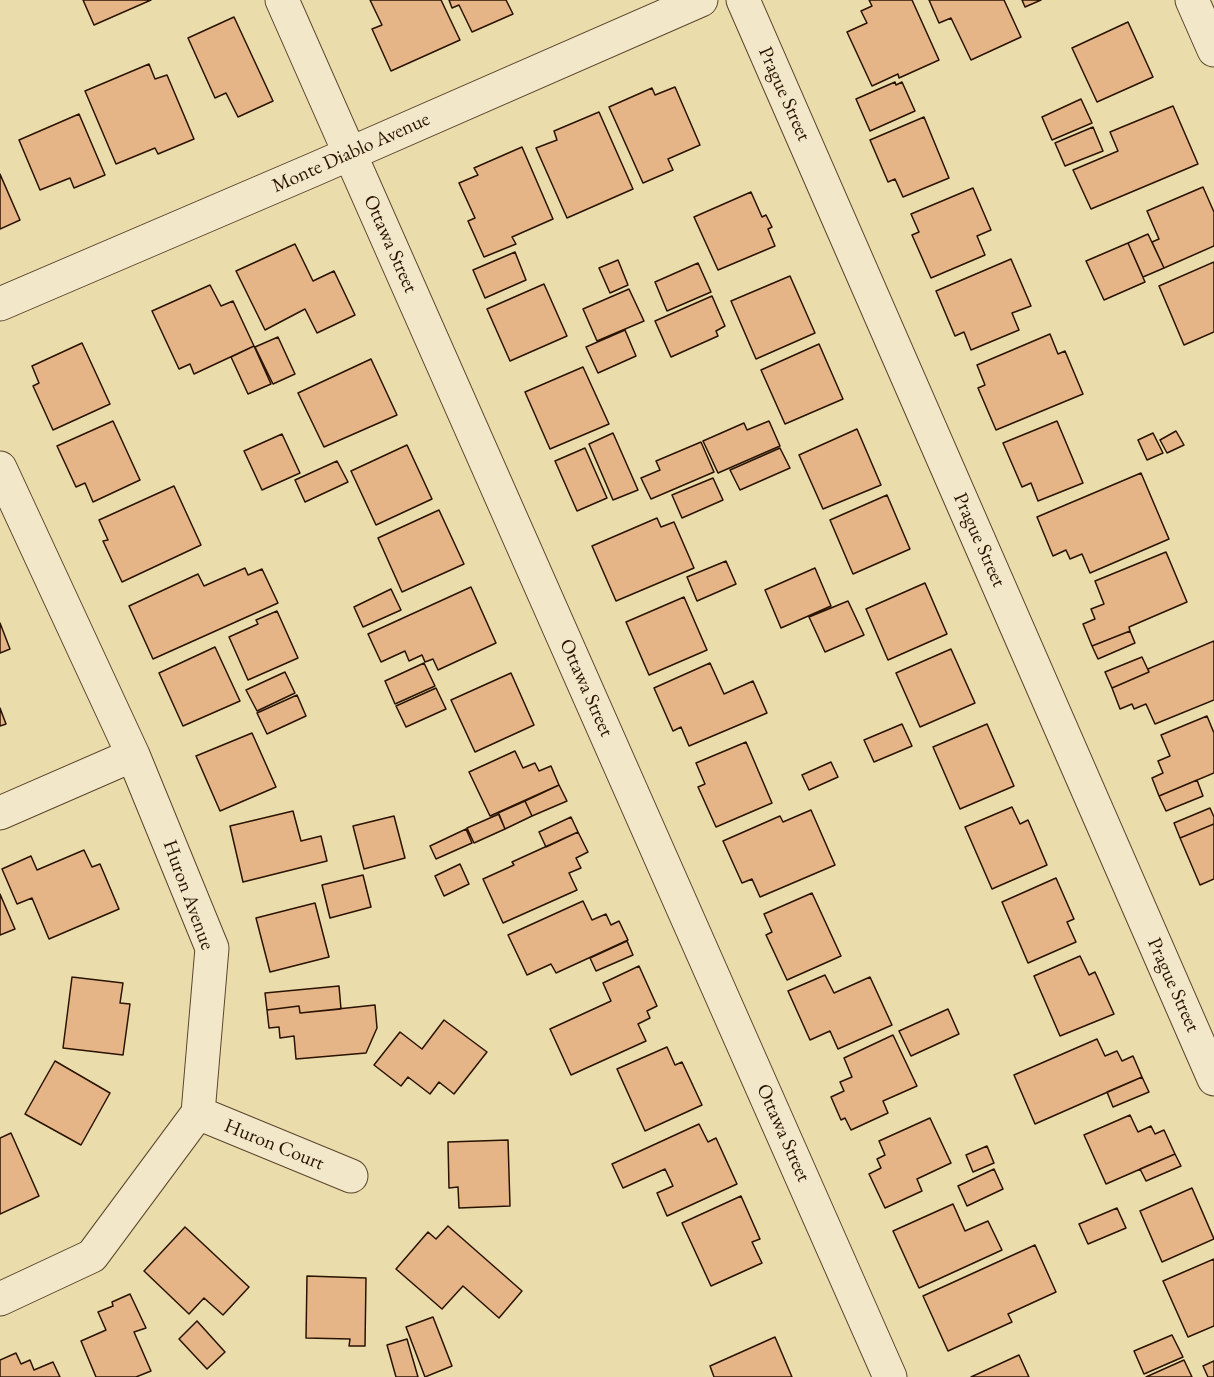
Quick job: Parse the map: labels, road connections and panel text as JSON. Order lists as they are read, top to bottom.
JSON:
{
  "streets": {
    "street": [
      "Prague Street",
      "Monte Diablo Avenue",
      "Ottawa Street",
      "Huron Avenue",
      "Huron Court"
    ]
  },
  "crossings": [
    ["Monte Diablo Avenue", "Ottawa Street"],
    ["Huron Avenue", "Huron Court"]
  ]
}
